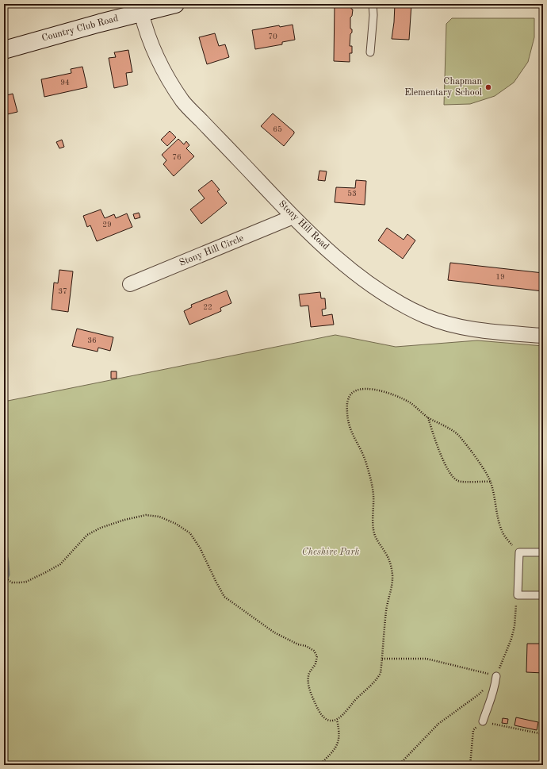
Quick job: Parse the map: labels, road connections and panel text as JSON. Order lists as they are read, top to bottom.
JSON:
{
  "streets": {
    "street": ["Country Club Road", "Stony Hill Road", "Stony Hill Circle"]
  },
  "crossings": [
    ["Country Club Road", "Stony Hill Road"],
    ["Stony Hill Road", "Stony Hill Circle"]
  ],
  "parks": ["Cheshire Park"],
  "places": ["Chapman Elementary School"],
  "house_numbers": [
    "70",
    "94",
    "65",
    "76",
    "53",
    "29",
    "19",
    "37",
    "22",
    "36"
  ]
}
